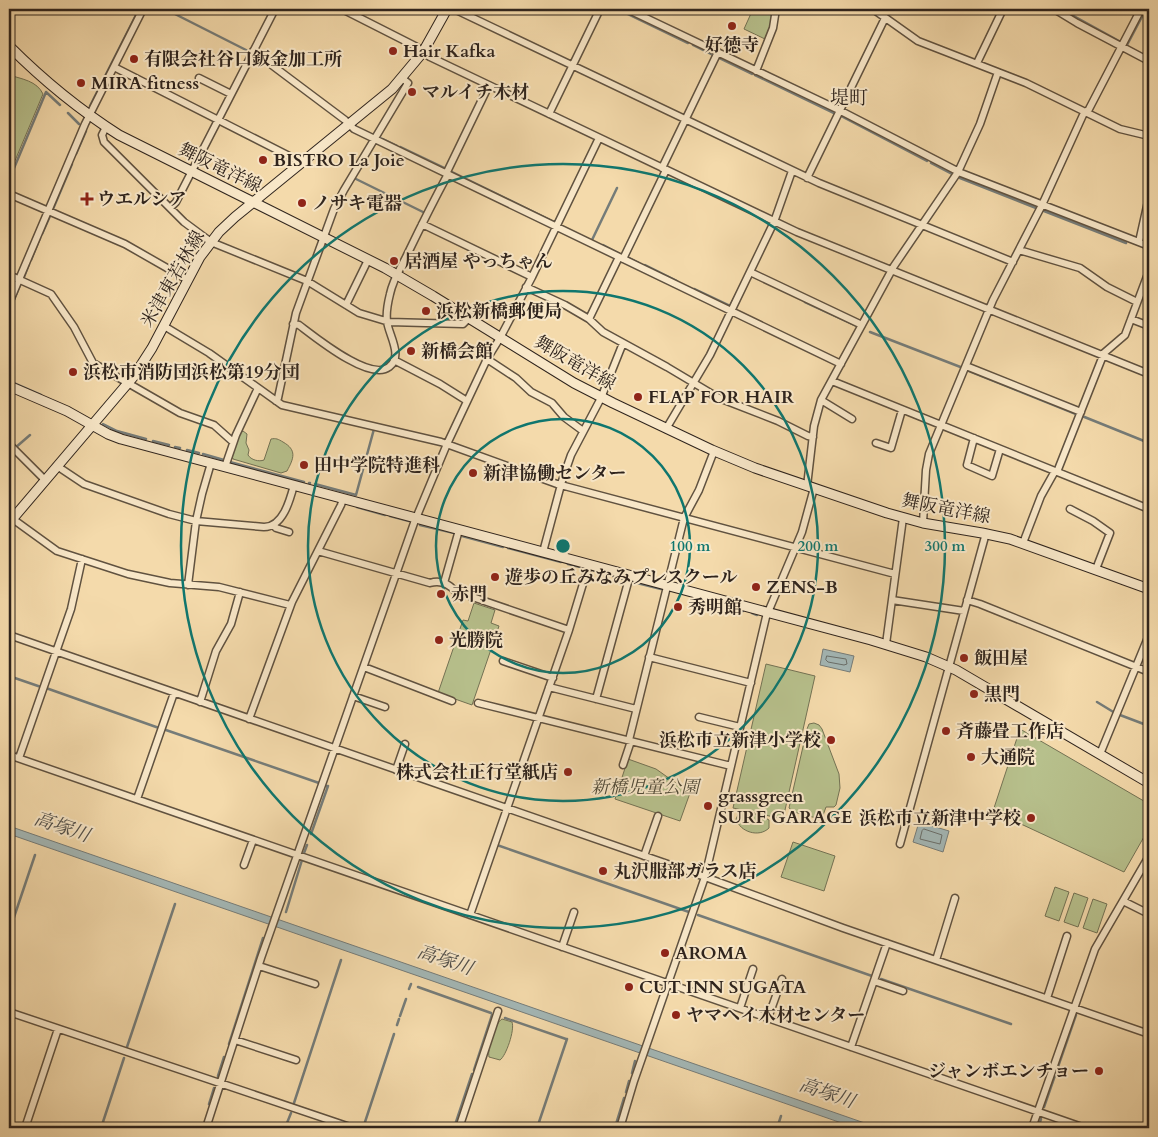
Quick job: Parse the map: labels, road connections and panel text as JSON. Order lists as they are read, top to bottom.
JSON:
{
  "streets": {
    "main road": ["舞阪竜洋線", "米津東若林線"]
  },
  "crossings": [
    ["舞阪竜洋線", "米津東若林線"]
  ],
  "districts": ["堤町"],
  "water": ["高塚川"],
  "parks": ["新橋児童公園"],
  "places": {
    "other": [
      "好徳寺",
      "Hair Kafka",
      "有限会社谷口鈑金加工所",
      "MIRA fitness",
      "マルイチ木材",
      "BISTRO La Joie",
      "ノサキ電器",
      "居酒屋 やっちゃん",
      "浜松新橋郵便局",
      "新橋会館",
      "浜松市消防団浜松第19分団",
      "FLAP FOR HAIR",
      "田中学院特進科",
      "新津協働センター",
      "遊歩の丘みなみプレスクール",
      "ZENS-B",
      "赤門",
      "秀明館",
      "光勝院",
      "飯田屋",
      "黒門",
      "斉藤畳工作店",
      "浜松市立新津小学校",
      "大通院",
      "株式会社正行堂紙店",
      "grassgreen SURF GARAGE",
      "浜松市立新津中学校",
      "丸沢服部ガラス店",
      "AROMA",
      "CUT INN SUGATA",
      "ヤマヘイ木材センター",
      "ジャンボエンチョー"
    ],
    "health": ["ウエルシア"]
  },
  "rings": ["100 m", "200 m", "300 m"]
}
